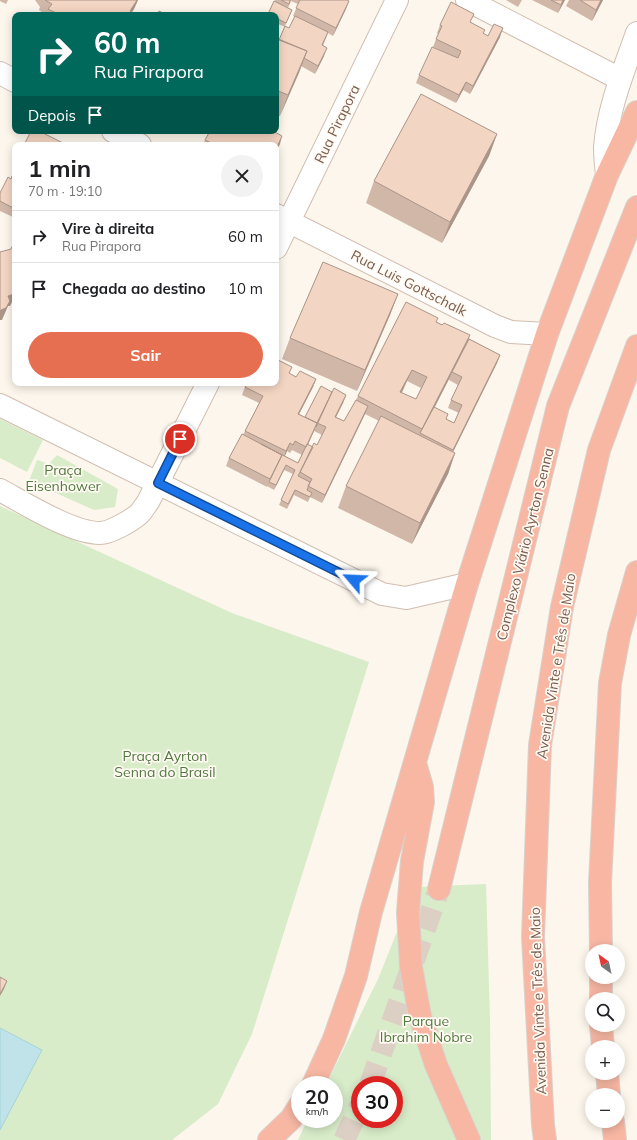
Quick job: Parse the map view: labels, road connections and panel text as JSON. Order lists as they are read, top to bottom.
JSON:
{
  "streets": {
    "highway": ["Complexo Viário Ayrton Senna", "Avenida Vinte e Três de Maio"],
    "street": ["Rua Pirapora", "Rua Luis Gottschalk"]
  },
  "crossings": [
    ["Rua Pirapora", "Rua Luis Gottschalk"]
  ],
  "parks": ["Praça Eisenhower", "Praça Ayrton Senna do Brasil", "Parque Ibrahim Nobre"],
  "north": "top left",
  "page": {
    "turn": ["60 m", "Rua Pirapora"],
    "then": "Depois",
    "heading": ["1 min", "70 m · 19:10"],
    "list": [
      {
        "name": "Vire à direita",
        "note": "Rua Pirapora",
        "value": "60 m"
      },
      {
        "name": "Chegada ao destino",
        "value": "10 m"
      }
    ],
    "buttons": "Sair",
    "map_buttons": ["+", "−"],
    "speed": "20 km/h",
    "limit": "30"
  }
}
